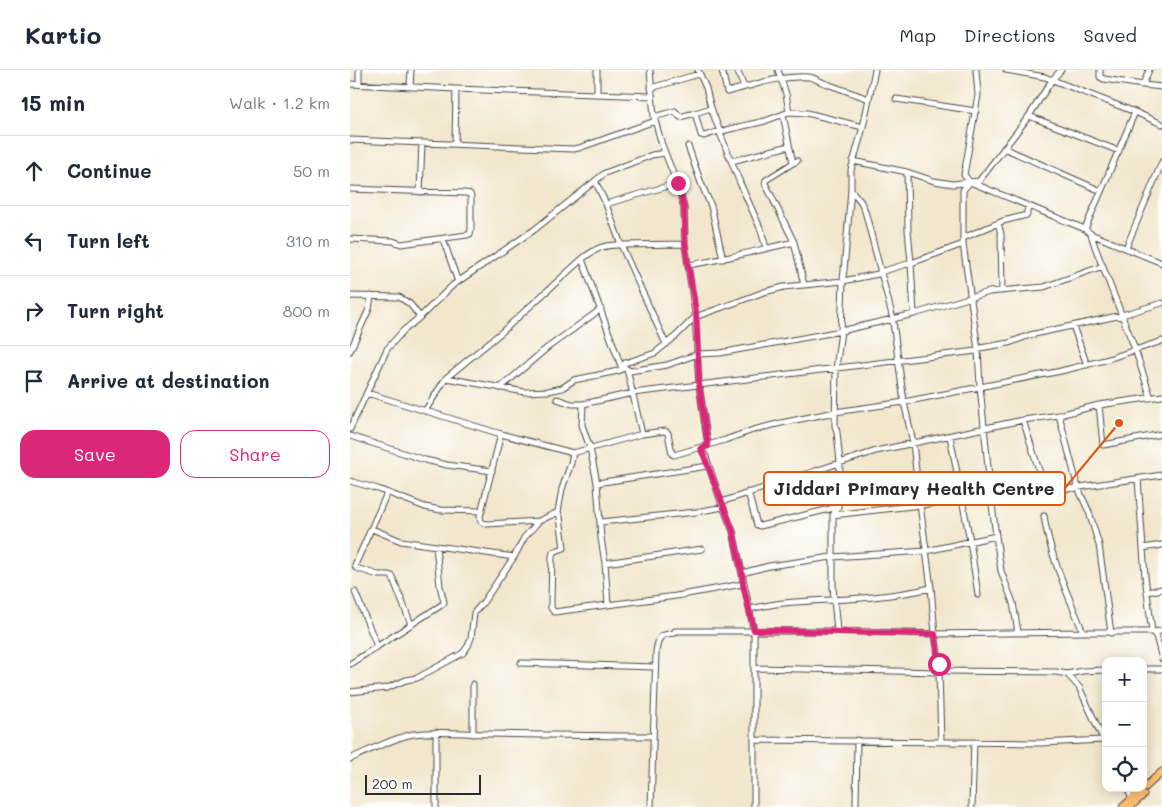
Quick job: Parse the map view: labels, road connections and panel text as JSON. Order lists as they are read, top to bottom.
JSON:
{
  "places": ["Jiddari Primary Health Centre"],
  "scale_bar": "200 m",
  "page": {
    "header": "Kartio",
    "nav": ["Map", "Directions", "Saved"],
    "heading": ["15 min", "Walk · 1.2 km"],
    "list": [
      ["Continue", "50 m"],
      ["Turn left", "310 m"],
      ["Turn right", "800 m"],
      "Arrive at destination"
    ],
    "buttons": ["Save", "Share"],
    "map_buttons": ["+", "−"],
    "scale": "200 m"
  }
}
